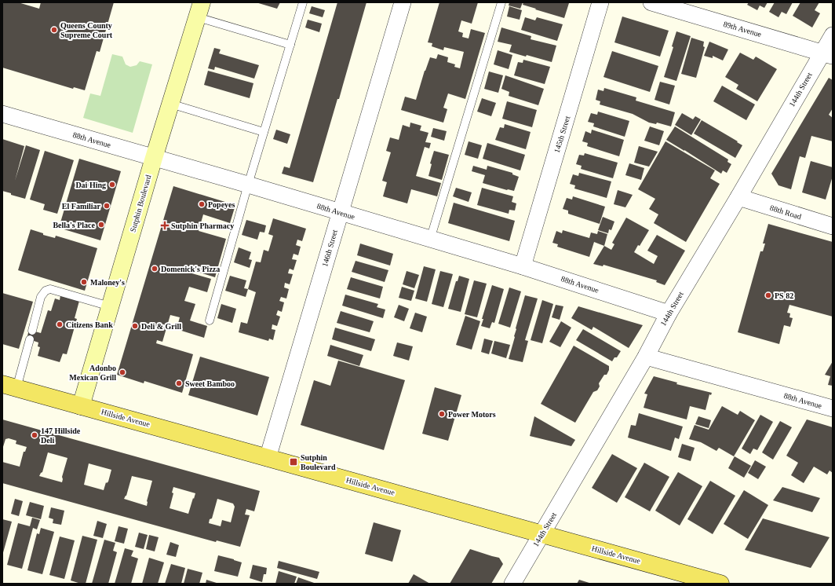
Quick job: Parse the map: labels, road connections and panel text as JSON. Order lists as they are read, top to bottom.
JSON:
{
  "streets": {
    "main road": ["Sutphin Boulevard", "Hillside Avenue"],
    "street": [
      "89th Avenue",
      "144th Street",
      "145th Street",
      "88th Avenue",
      "88th Road",
      "146th Street"
    ]
  },
  "crossings": [
    ["89th Avenue", "144th Street"],
    ["144th Street", "88th Avenue"],
    ["144th Street", "88th Road"],
    ["144th Street", "Hillside Avenue"],
    ["145th Street", "88th Avenue"],
    ["88th Avenue", "Sutphin Boulevard"],
    ["88th Avenue", "146th Street"],
    ["Sutphin Boulevard", "Hillside Avenue"],
    ["146th Street", "Hillside Avenue"]
  ],
  "places": {
    "other": [
      "Queens County Supreme Court",
      "Dai Hing",
      "Popeyes",
      "El Familiar",
      "Bella's Place",
      "Domenick's Pizza",
      "Maloney's",
      "PS 82",
      "Citizens Bank",
      "Deli & Grill",
      "Adonbo Mexican Grill",
      "Sweet Bamboo",
      "Power Motors",
      "147 Hillside Deli"
    ],
    "health": ["Sutphin Pharmacy"],
    "transit": ["Sutphin Boulevard"]
  }
}
